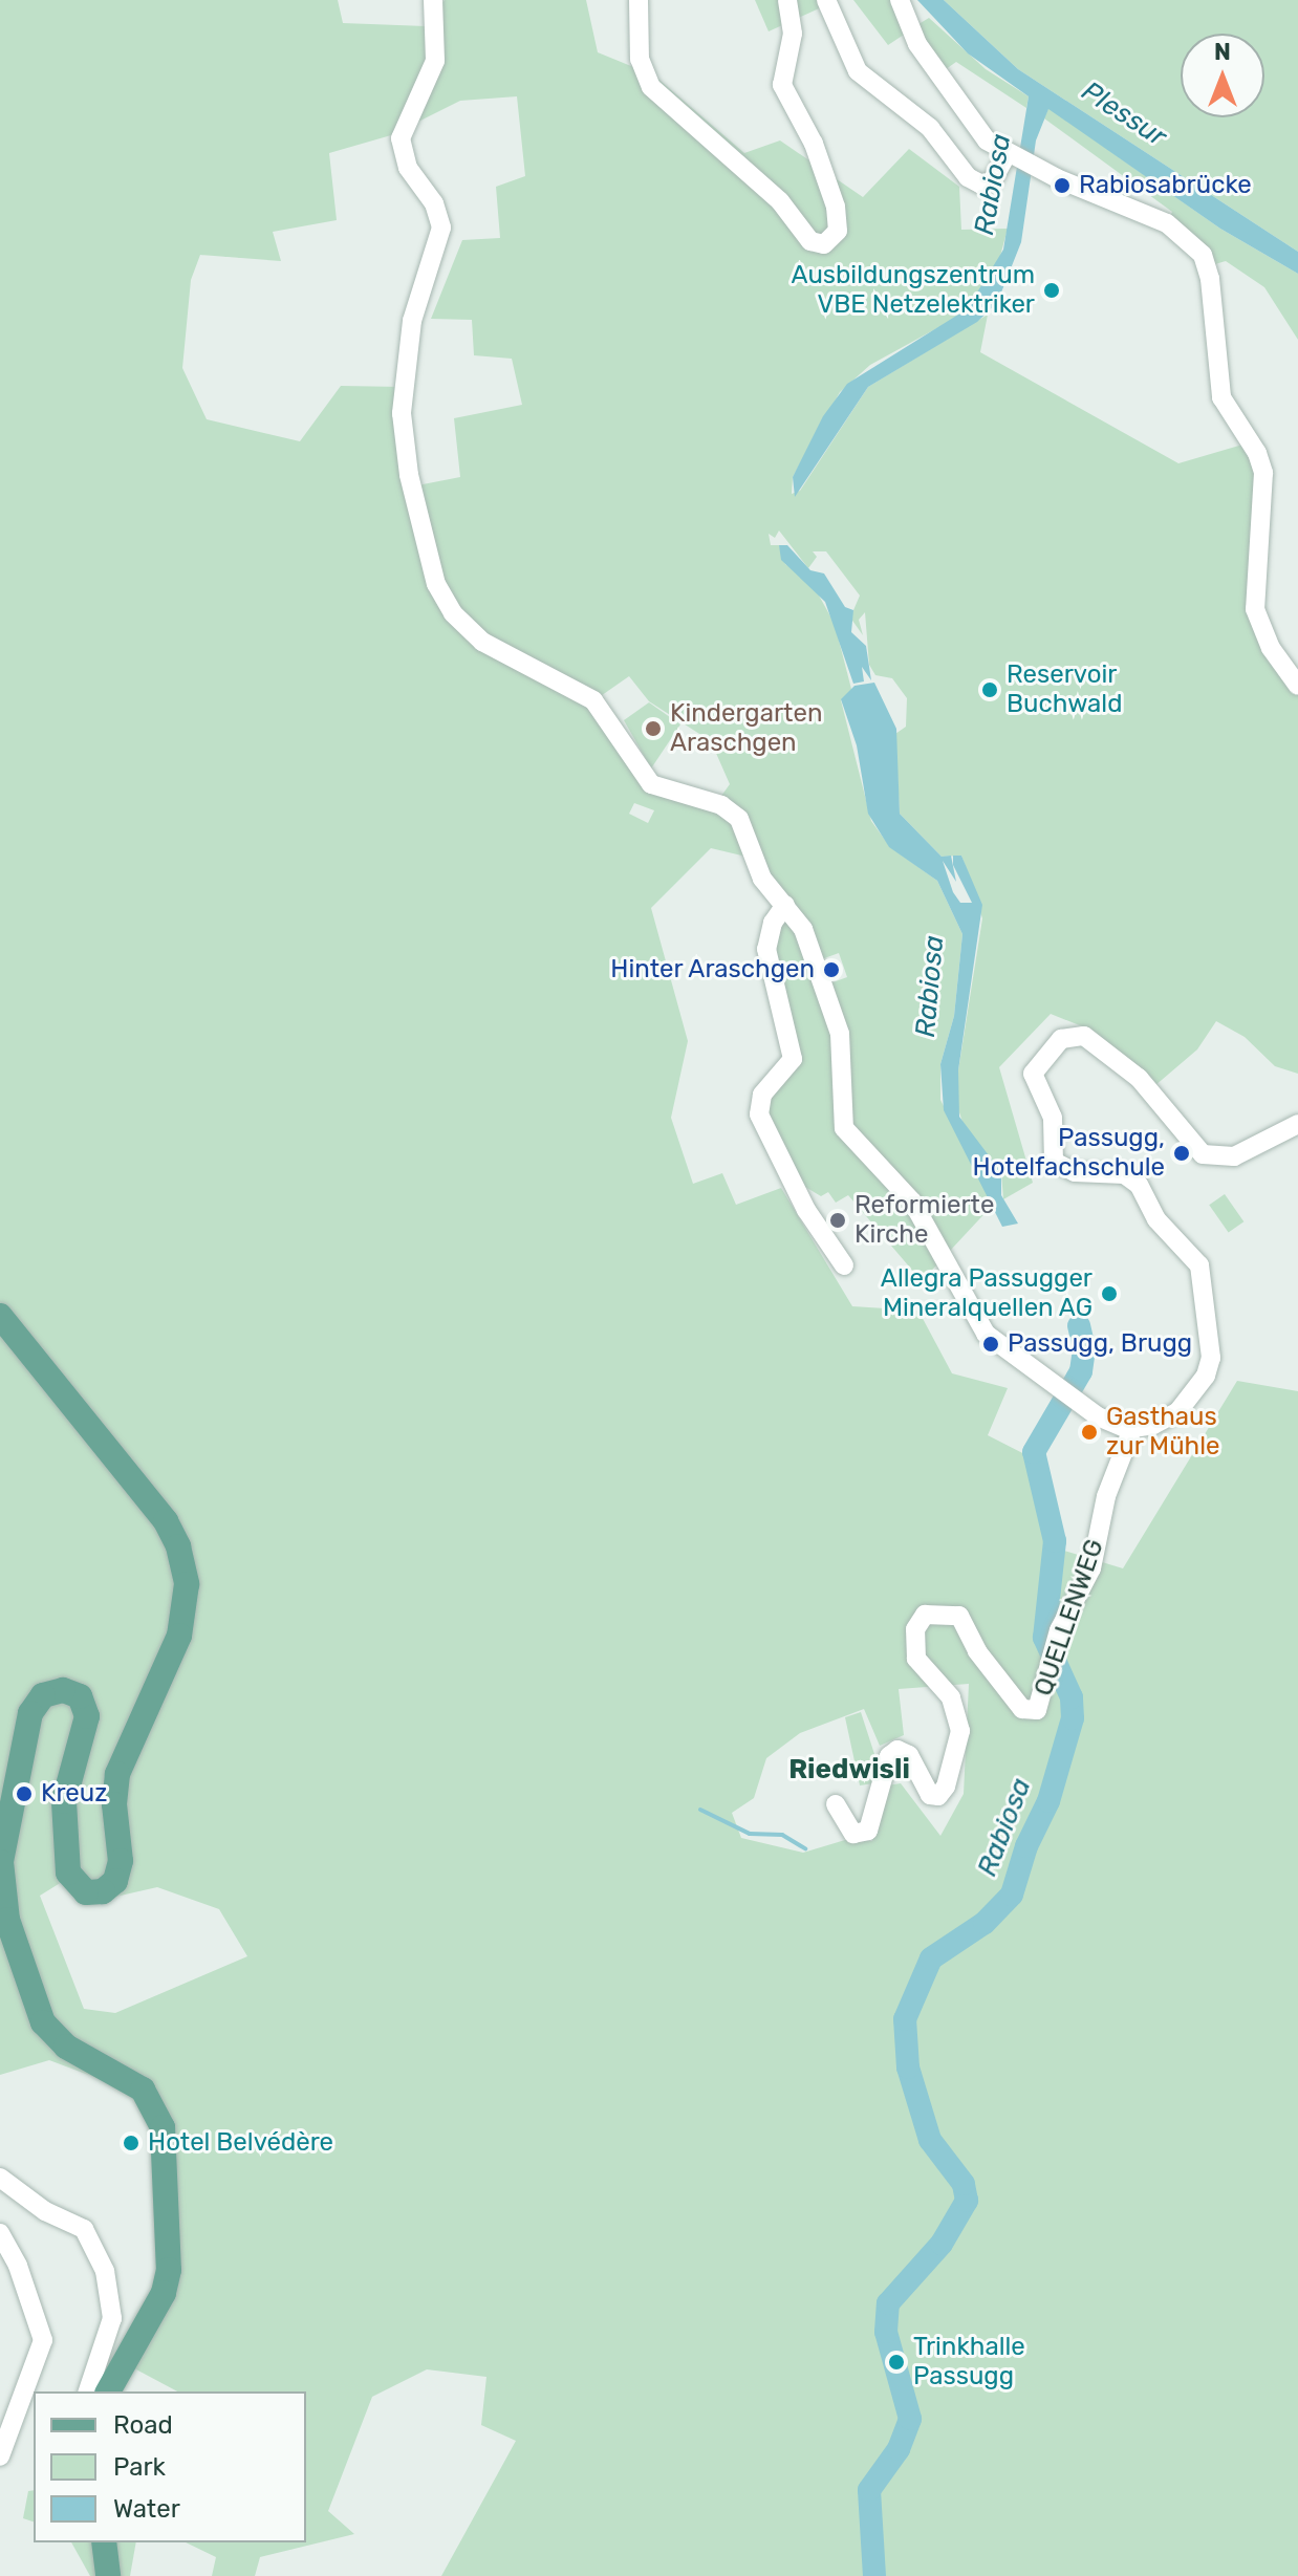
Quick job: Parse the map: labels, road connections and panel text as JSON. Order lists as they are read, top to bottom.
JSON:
{
  "streets": {
    "street": ["QUELLENWEG"]
  },
  "districts": ["Riedwisli"],
  "water": ["Plessur", "Rabiosa"],
  "places": [
    "Rabiosabrücke",
    "Ausbildungszentrum VBE Netzelektriker",
    "Reservoir Buchwald",
    "Kindergarten Araschgen",
    "Hinter Araschgen",
    "Passugg, Hotelfachschule",
    "Reformierte Kirche",
    "Allegra Passugger Mineralquellen AG",
    "Passugg, Brugg",
    "Gasthaus zur Mühle",
    "Kreuz",
    "Hotel Belvédère",
    "Trinkhalle Passugg"
  ],
  "legend": ["Road", "Park", "Water"],
  "north": "top"
}
